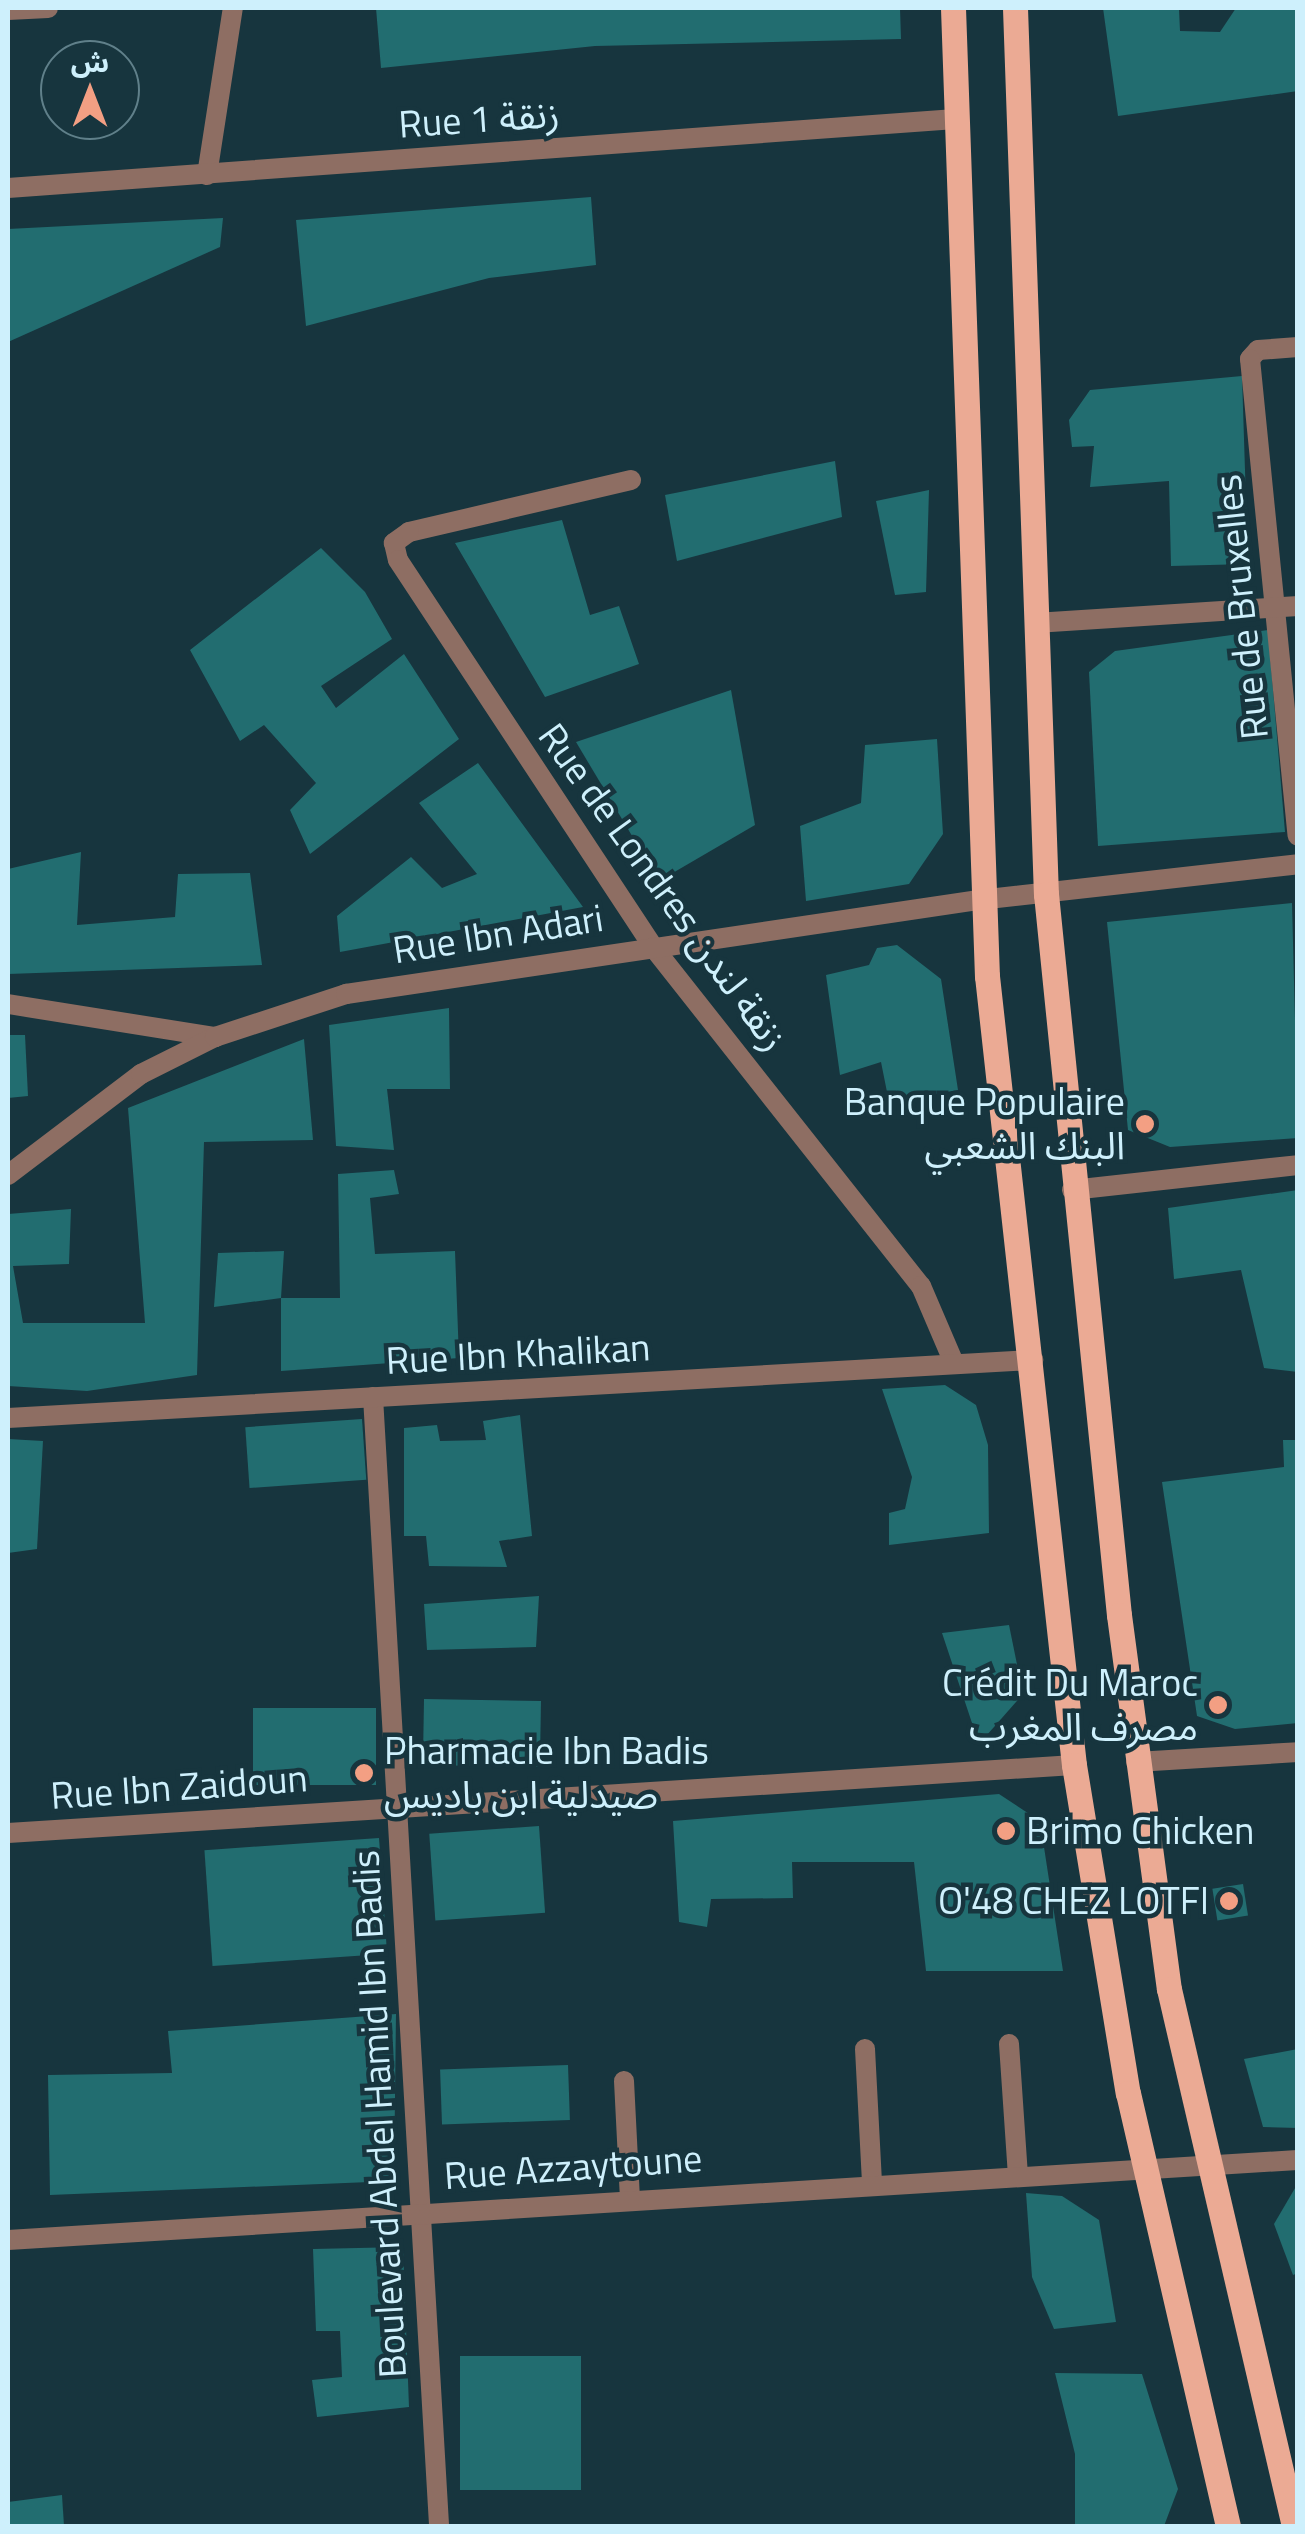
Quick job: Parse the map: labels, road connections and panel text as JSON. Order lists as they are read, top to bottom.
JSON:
{
  "streets": {
    "street": [
      "Rue 1 زنقة",
      "Rue de Bruxelles",
      "Rue de Londres زنقة لندن",
      "Rue Ibn Adari",
      "Rue Ibn Khalikan",
      "Rue Ibn Zaidoun",
      "Boulevard Abdel Hamid Ibn Badis",
      "Rue Azzaytoune"
    ]
  },
  "crossings": [
    ["Rue de Londres زنقة لندن", "Rue Ibn Adari"],
    ["Rue de Londres زنقة لندن", "Rue Ibn Khalikan"],
    ["Rue Ibn Khalikan", "Boulevard Abdel Hamid Ibn Badis"],
    ["Rue Ibn Zaidoun", "Boulevard Abdel Hamid Ibn Badis"],
    ["Boulevard Abdel Hamid Ibn Badis", "Rue Azzaytoune"]
  ],
  "places": [
    "Banque Populaire البنك الشعبي",
    "Crédit Du Maroc مصرف المغرب",
    "Pharmacie Ibn Badis صيدلية ابن باديس",
    "Brimo Chicken",
    "O'48 CHEZ LOTFI"
  ],
  "north": "top"
}
